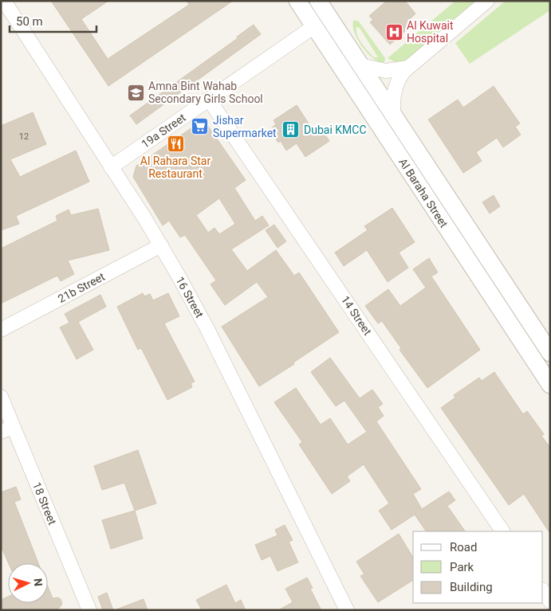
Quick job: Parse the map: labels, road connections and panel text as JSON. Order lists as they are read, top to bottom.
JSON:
{
  "streets": {
    "street": [
      "19a Street",
      "Al Baraha Street",
      "21b Street",
      "16 Street",
      "14 Street",
      "18 Street"
    ]
  },
  "crossings": [
    ["19a Street", "Al Baraha Street"],
    ["19a Street", "16 Street"],
    ["19a Street", "14 Street"],
    ["21b Street", "16 Street"]
  ],
  "places": {
    "hospital": ["Al Kuwait Hospital"],
    "school or university": ["Amna Bint Wahab Secondary Girls School"],
    "supermarket": ["Jishar Supermarket"],
    "building": ["Dubai KMCC"],
    "restaurant": ["Al Rahara Star Restaurant"]
  },
  "house_numbers": ["12"],
  "legend": ["Road", "Park", "Building"],
  "scale_bar": "50 m",
  "north": "right"
}
